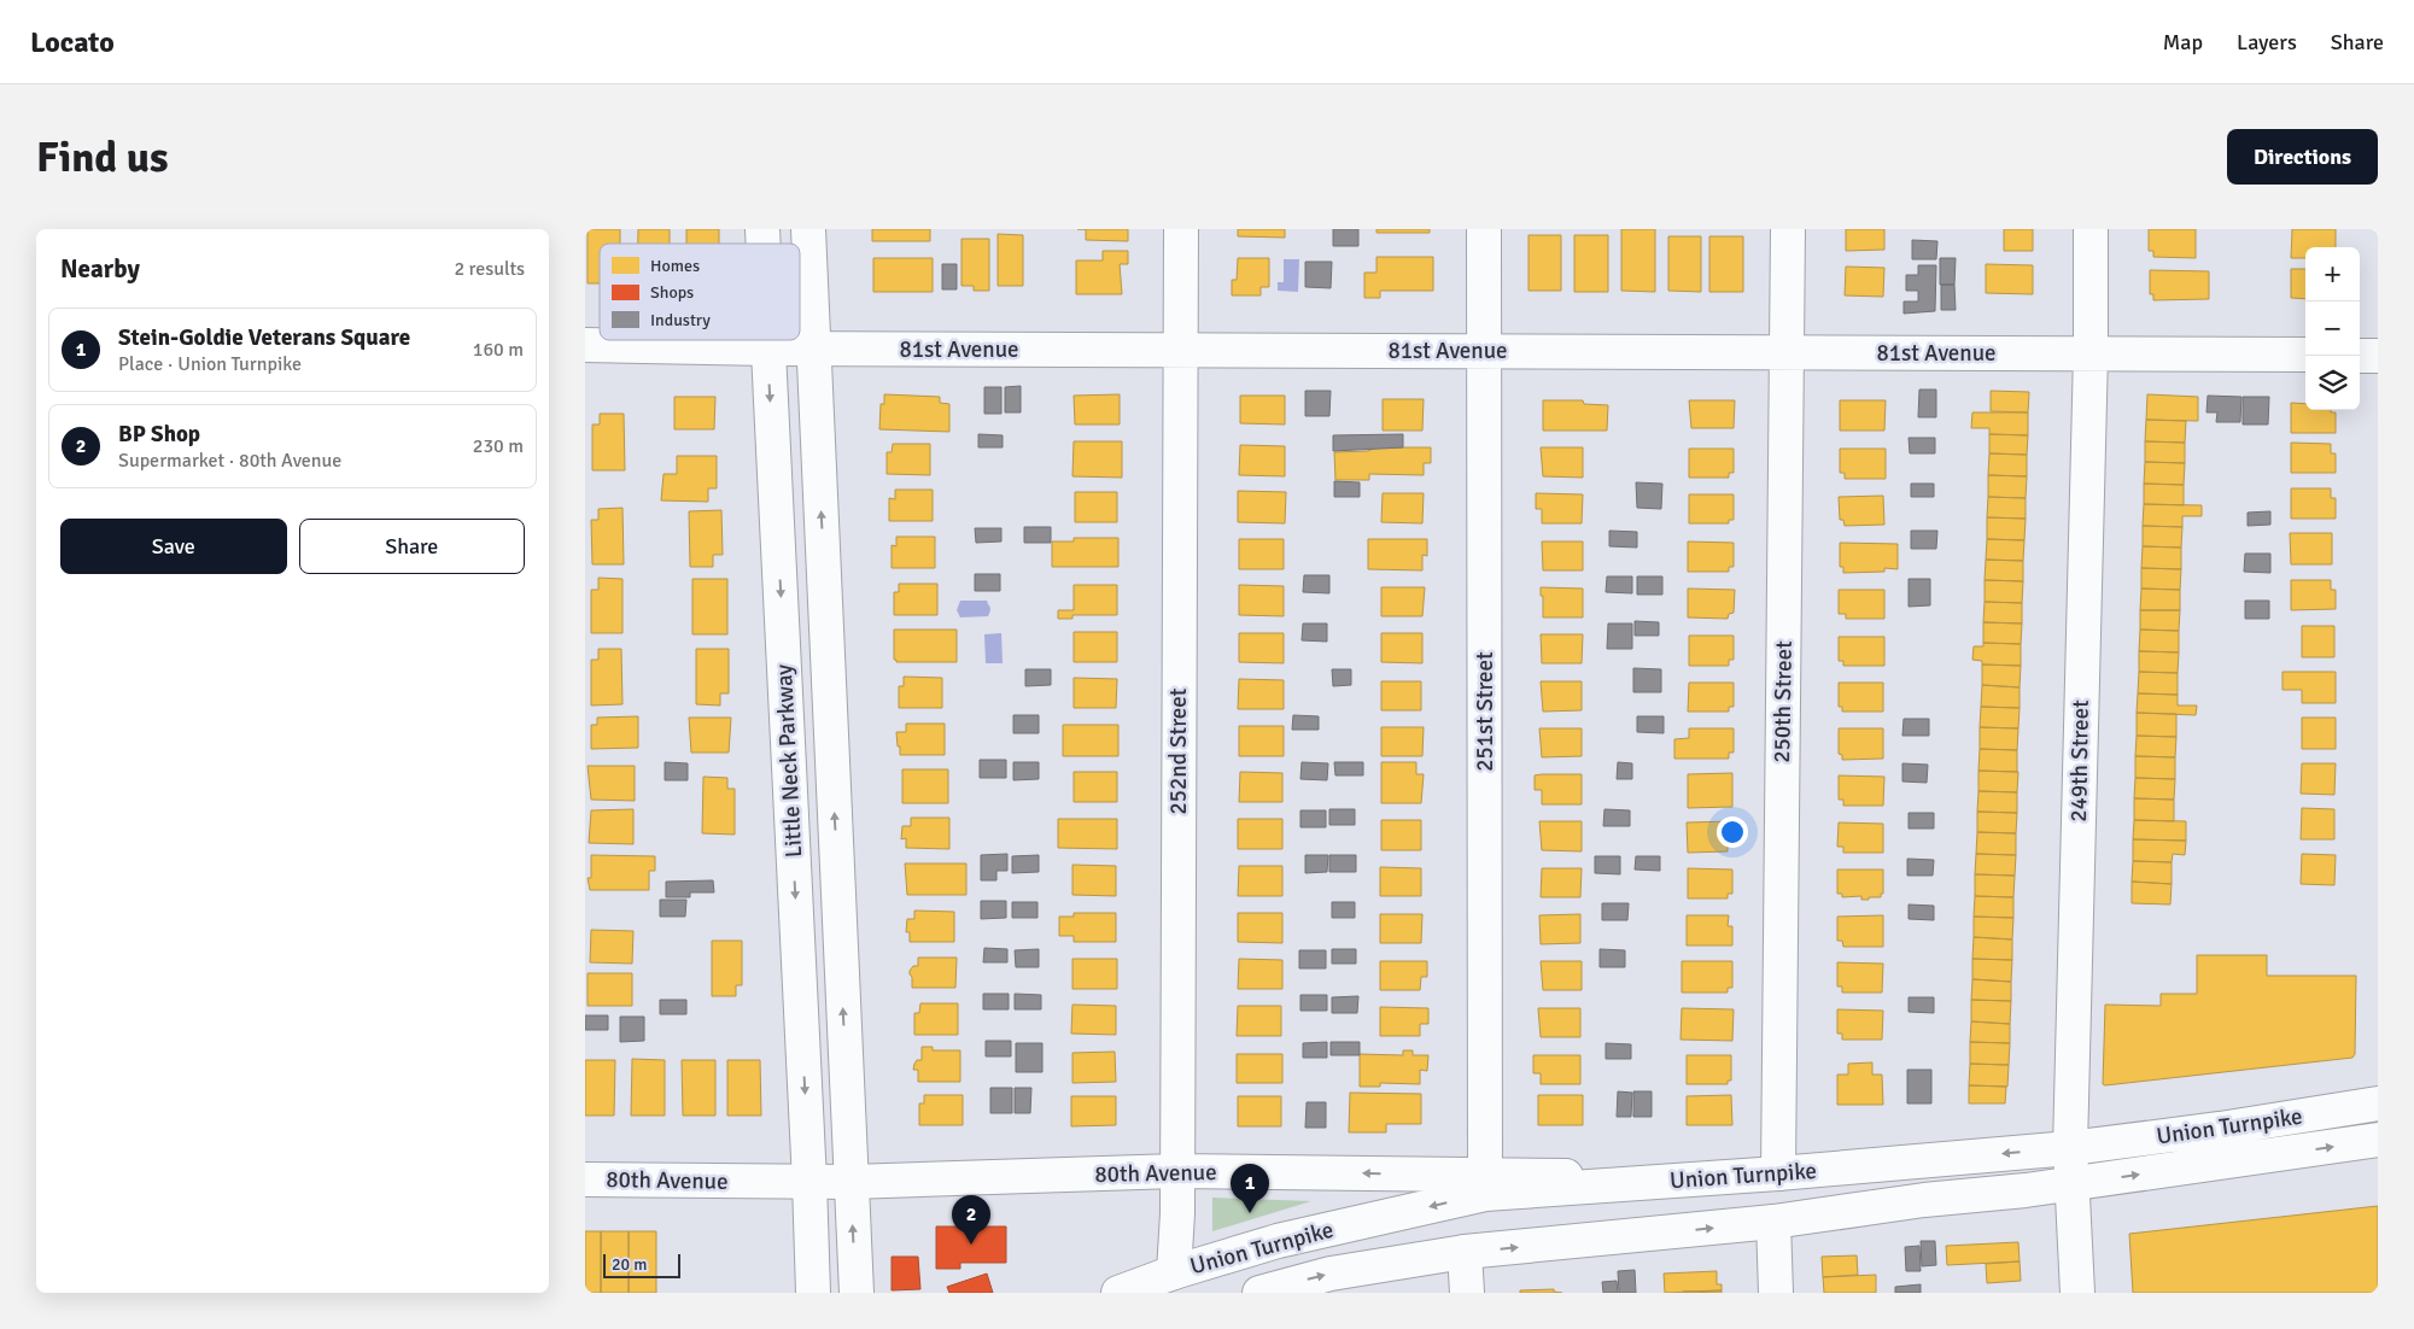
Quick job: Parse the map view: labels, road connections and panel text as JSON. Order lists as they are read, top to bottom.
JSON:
{
  "streets": {
    "street": [
      "81st Avenue",
      "250th Street",
      "251st Street",
      "252nd Street",
      "Little Neck Parkway",
      "249th Street",
      "Union Turnpike",
      "80th Avenue"
    ]
  },
  "crossings": [
    ["81st Avenue", "250th Street"],
    ["81st Avenue", "251st Street"],
    ["81st Avenue", "252nd Street"],
    ["81st Avenue", "Little Neck Parkway"],
    ["81st Avenue", "249th Street"],
    ["250th Street", "Union Turnpike"],
    ["251st Street", "Union Turnpike"],
    ["251st Street", "80th Avenue"],
    ["252nd Street", "Union Turnpike"],
    ["252nd Street", "80th Avenue"],
    ["Little Neck Parkway", "80th Avenue"],
    ["249th Street", "Union Turnpike"],
    ["Union Turnpike", "80th Avenue"]
  ],
  "legend": ["Homes", "Shops", "Industry"],
  "scale_bar": "20 m",
  "page": {
    "header": "Locato",
    "nav": ["Map", "Layers", "Share"],
    "buttons": [
      "Directions",
      ["Save", "Share"]
    ],
    "title": "Find us",
    "heading": ["Nearby", "2 results"],
    "map_buttons": ["+", "−"],
    "list": [
      {
        "mark": "1",
        "name": "Stein-Goldie Veterans Square",
        "note": "Place · Union Turnpike",
        "value": "160 m"
      },
      {
        "mark": "2",
        "name": "BP Shop",
        "note": "Supermarket · 80th Avenue",
        "value": "230 m"
      }
    ],
    "pins": ["1", "2"],
    "scale": "20 m"
  }
}
